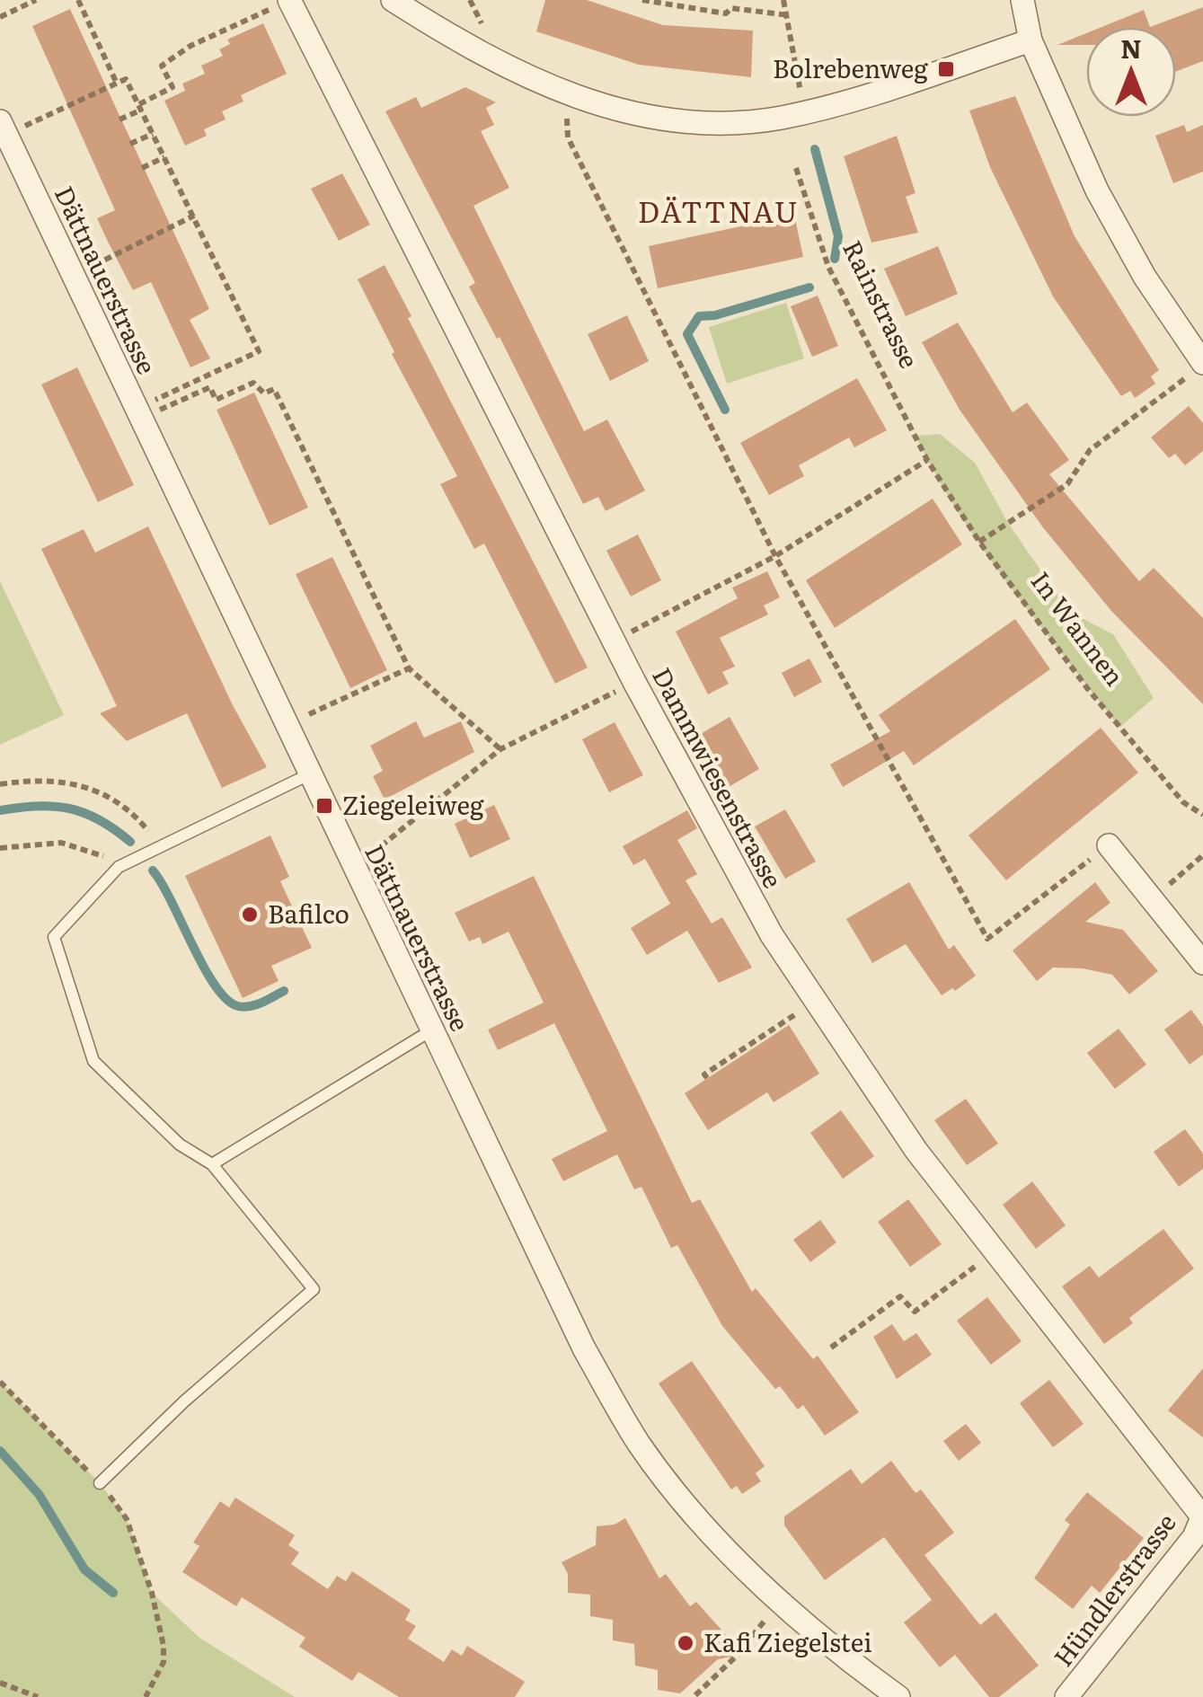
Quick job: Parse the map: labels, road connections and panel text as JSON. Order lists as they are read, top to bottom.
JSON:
{
  "streets": {
    "street": ["Dättnauerstrasse", "Dammwiesenstrasse", "Hündlerstrasse"],
    "path": ["Rainstrasse", "In Wannen"]
  },
  "crossings": [
    ["Rainstrasse", "In Wannen"],
    ["Dammwiesenstrasse", "Hündlerstrasse"]
  ],
  "districts": ["DÄTTNAU"],
  "places": {
    "transit": ["Bolrebenweg", "Ziegeleiweg"],
    "other": ["Bafilco", "Kafi Ziegelstei"]
  },
  "north": "top"
}
